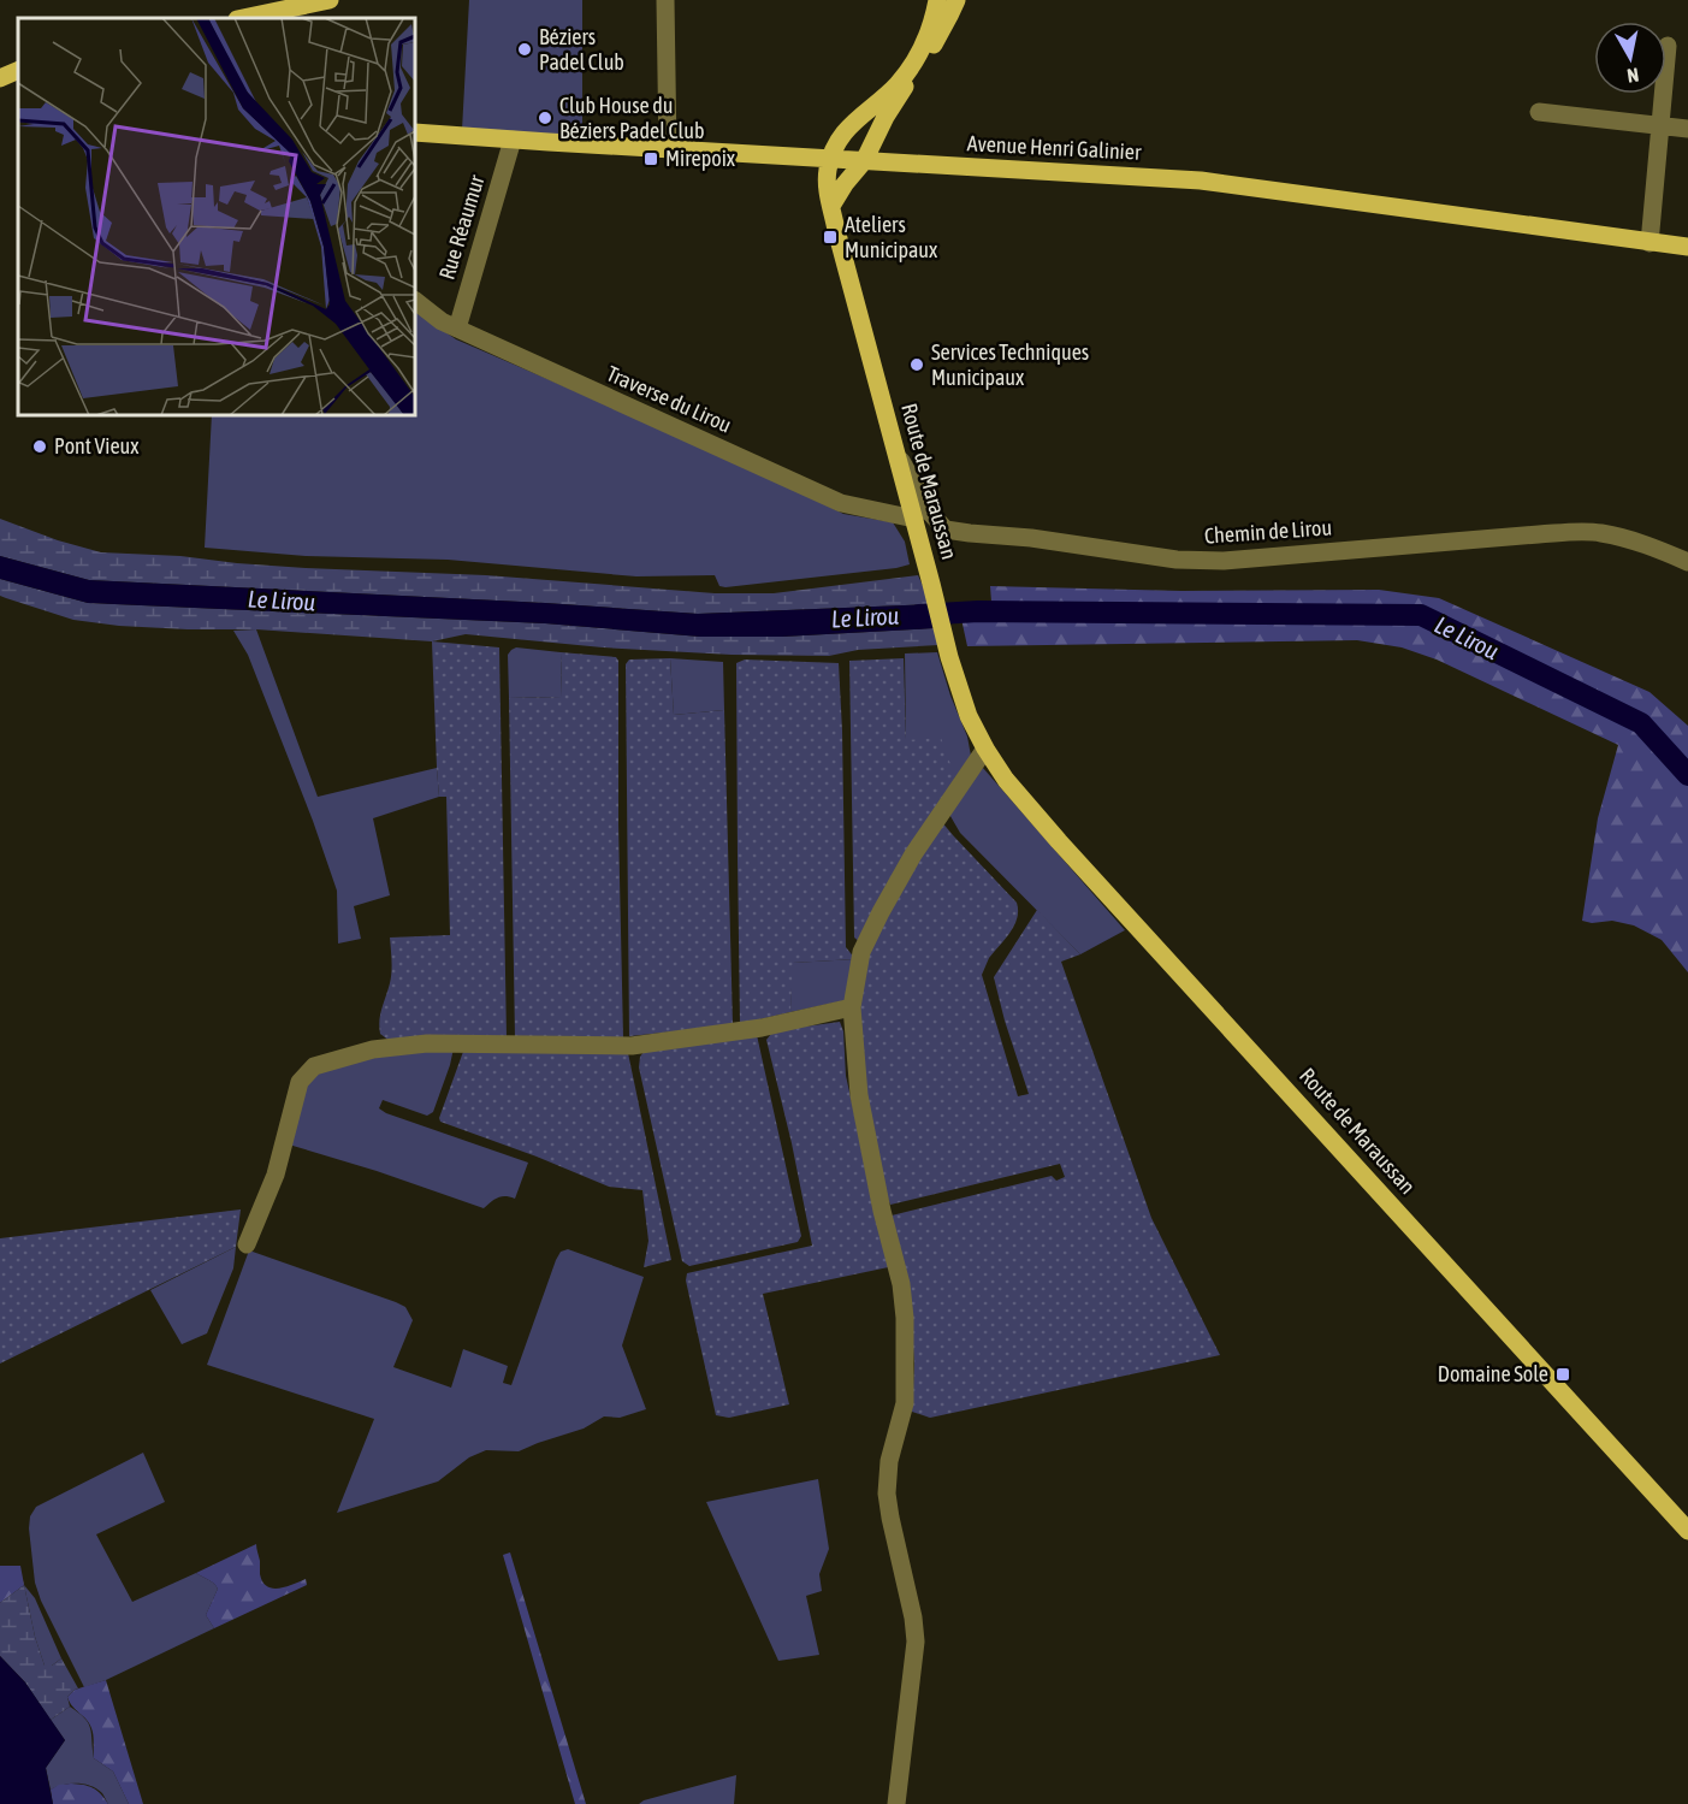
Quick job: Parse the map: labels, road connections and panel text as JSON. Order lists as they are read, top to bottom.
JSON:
{
  "streets": {
    "main road": ["Avenue Henri Galinier", "Route de Maraussan"],
    "street": ["Rue Réaumur", "Traverse du Lirou", "Chemin de Lirou"]
  },
  "crossings": [
    ["Avenue Henri Galinier", "Rue Réaumur"],
    ["Avenue Henri Galinier", "Route de Maraussan"],
    ["Rue Réaumur", "Traverse du Lirou"],
    ["Traverse du Lirou", "Route de Maraussan"],
    ["Route de Maraussan", "Chemin de Lirou"]
  ],
  "water": ["Le Lirou"],
  "places": {
    "other": [
      "Béziers Padel Club",
      "Club House du Béziers Padel Club",
      "Services Techniques Municipaux",
      "Pont Vieux"
    ],
    "transit": ["Mirepoix", "Ateliers Municipaux", "Domaine Sole"]
  },
  "north": "bottom"
}
